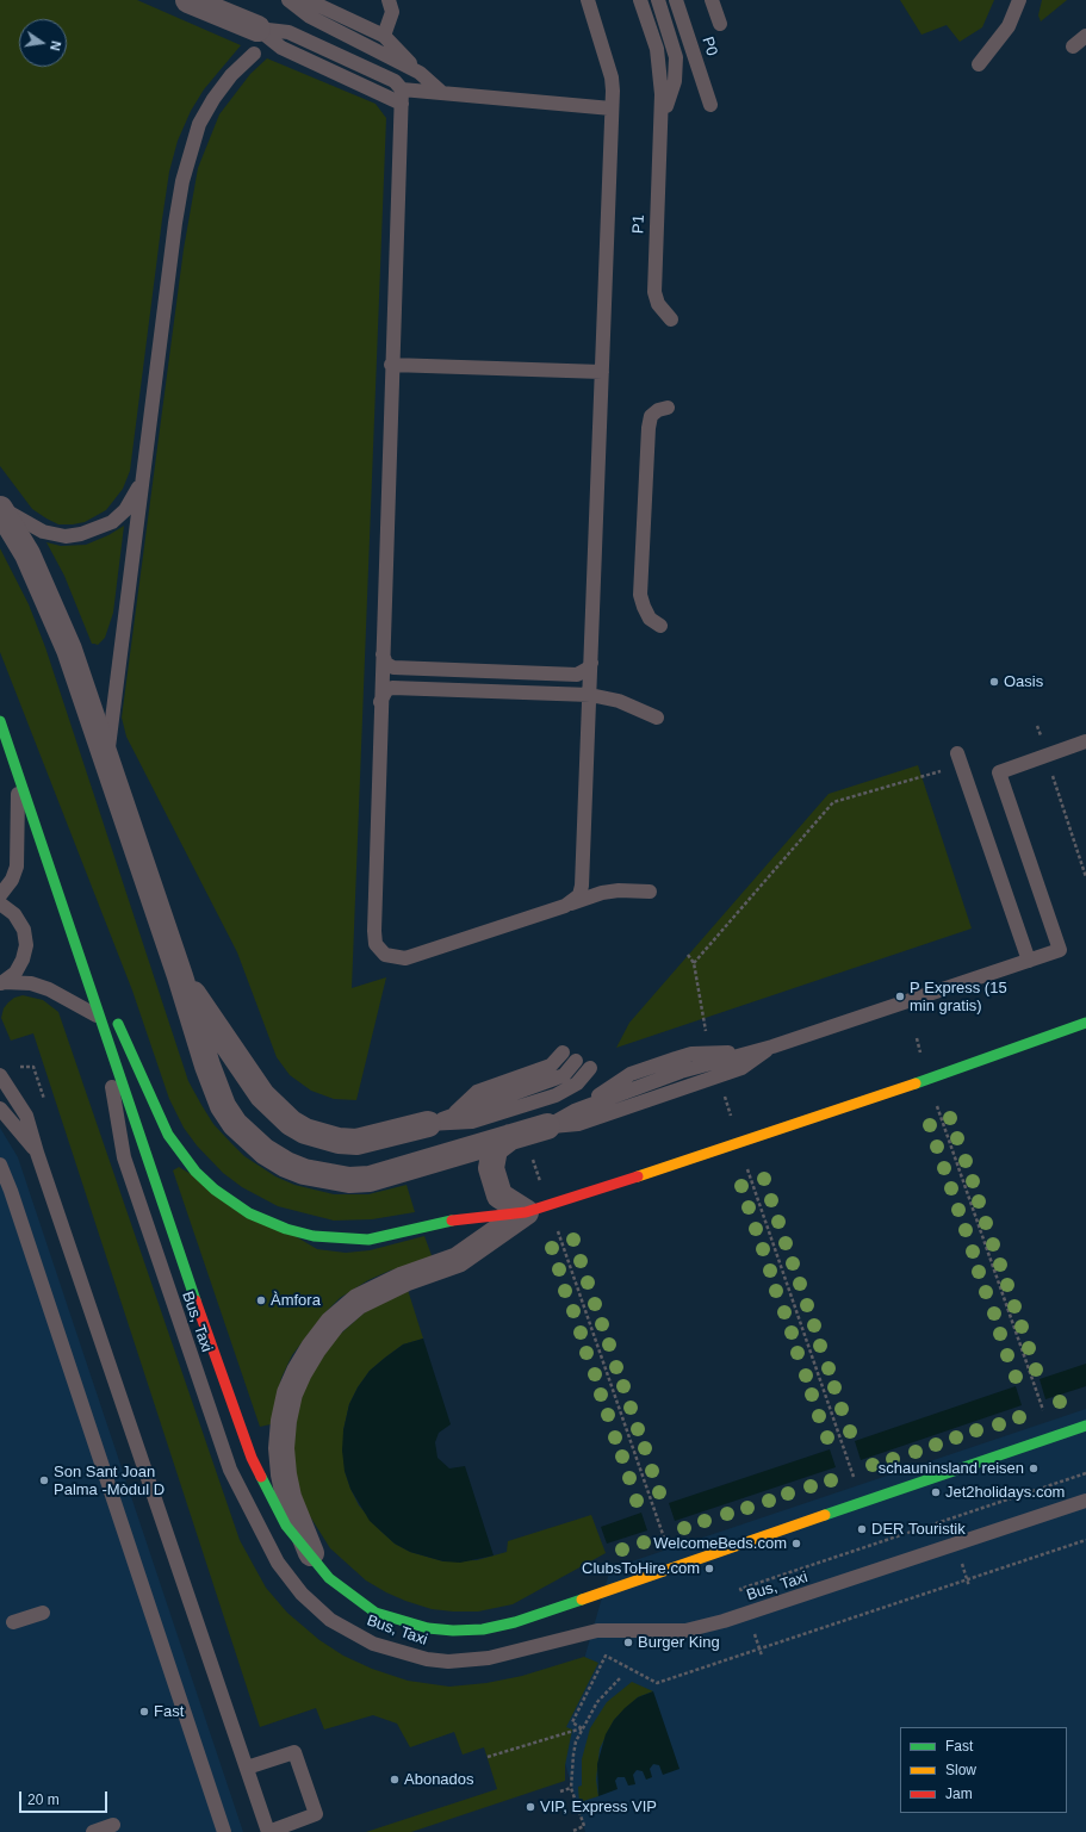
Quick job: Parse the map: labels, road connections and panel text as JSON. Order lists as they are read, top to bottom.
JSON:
{
  "streets": {
    "lane": ["P0", "P1", "Bus, Taxi"]
  },
  "places": [
    "Oasis",
    "P Express (15 min gratis)",
    "Àmfora",
    "schauninsland reisen",
    "Son Sant Joan Palma -Mòdul D",
    "Jet2holidays.com",
    "DER Touristik",
    "WelcomeBeds.com",
    "ClubsToHire.com",
    "Burger King",
    "Fast",
    "Abonados",
    "VIP, Express VIP"
  ],
  "legend": ["Fast", "Slow", "Jam"],
  "scale_bar": "20 m",
  "north": "right"
}
